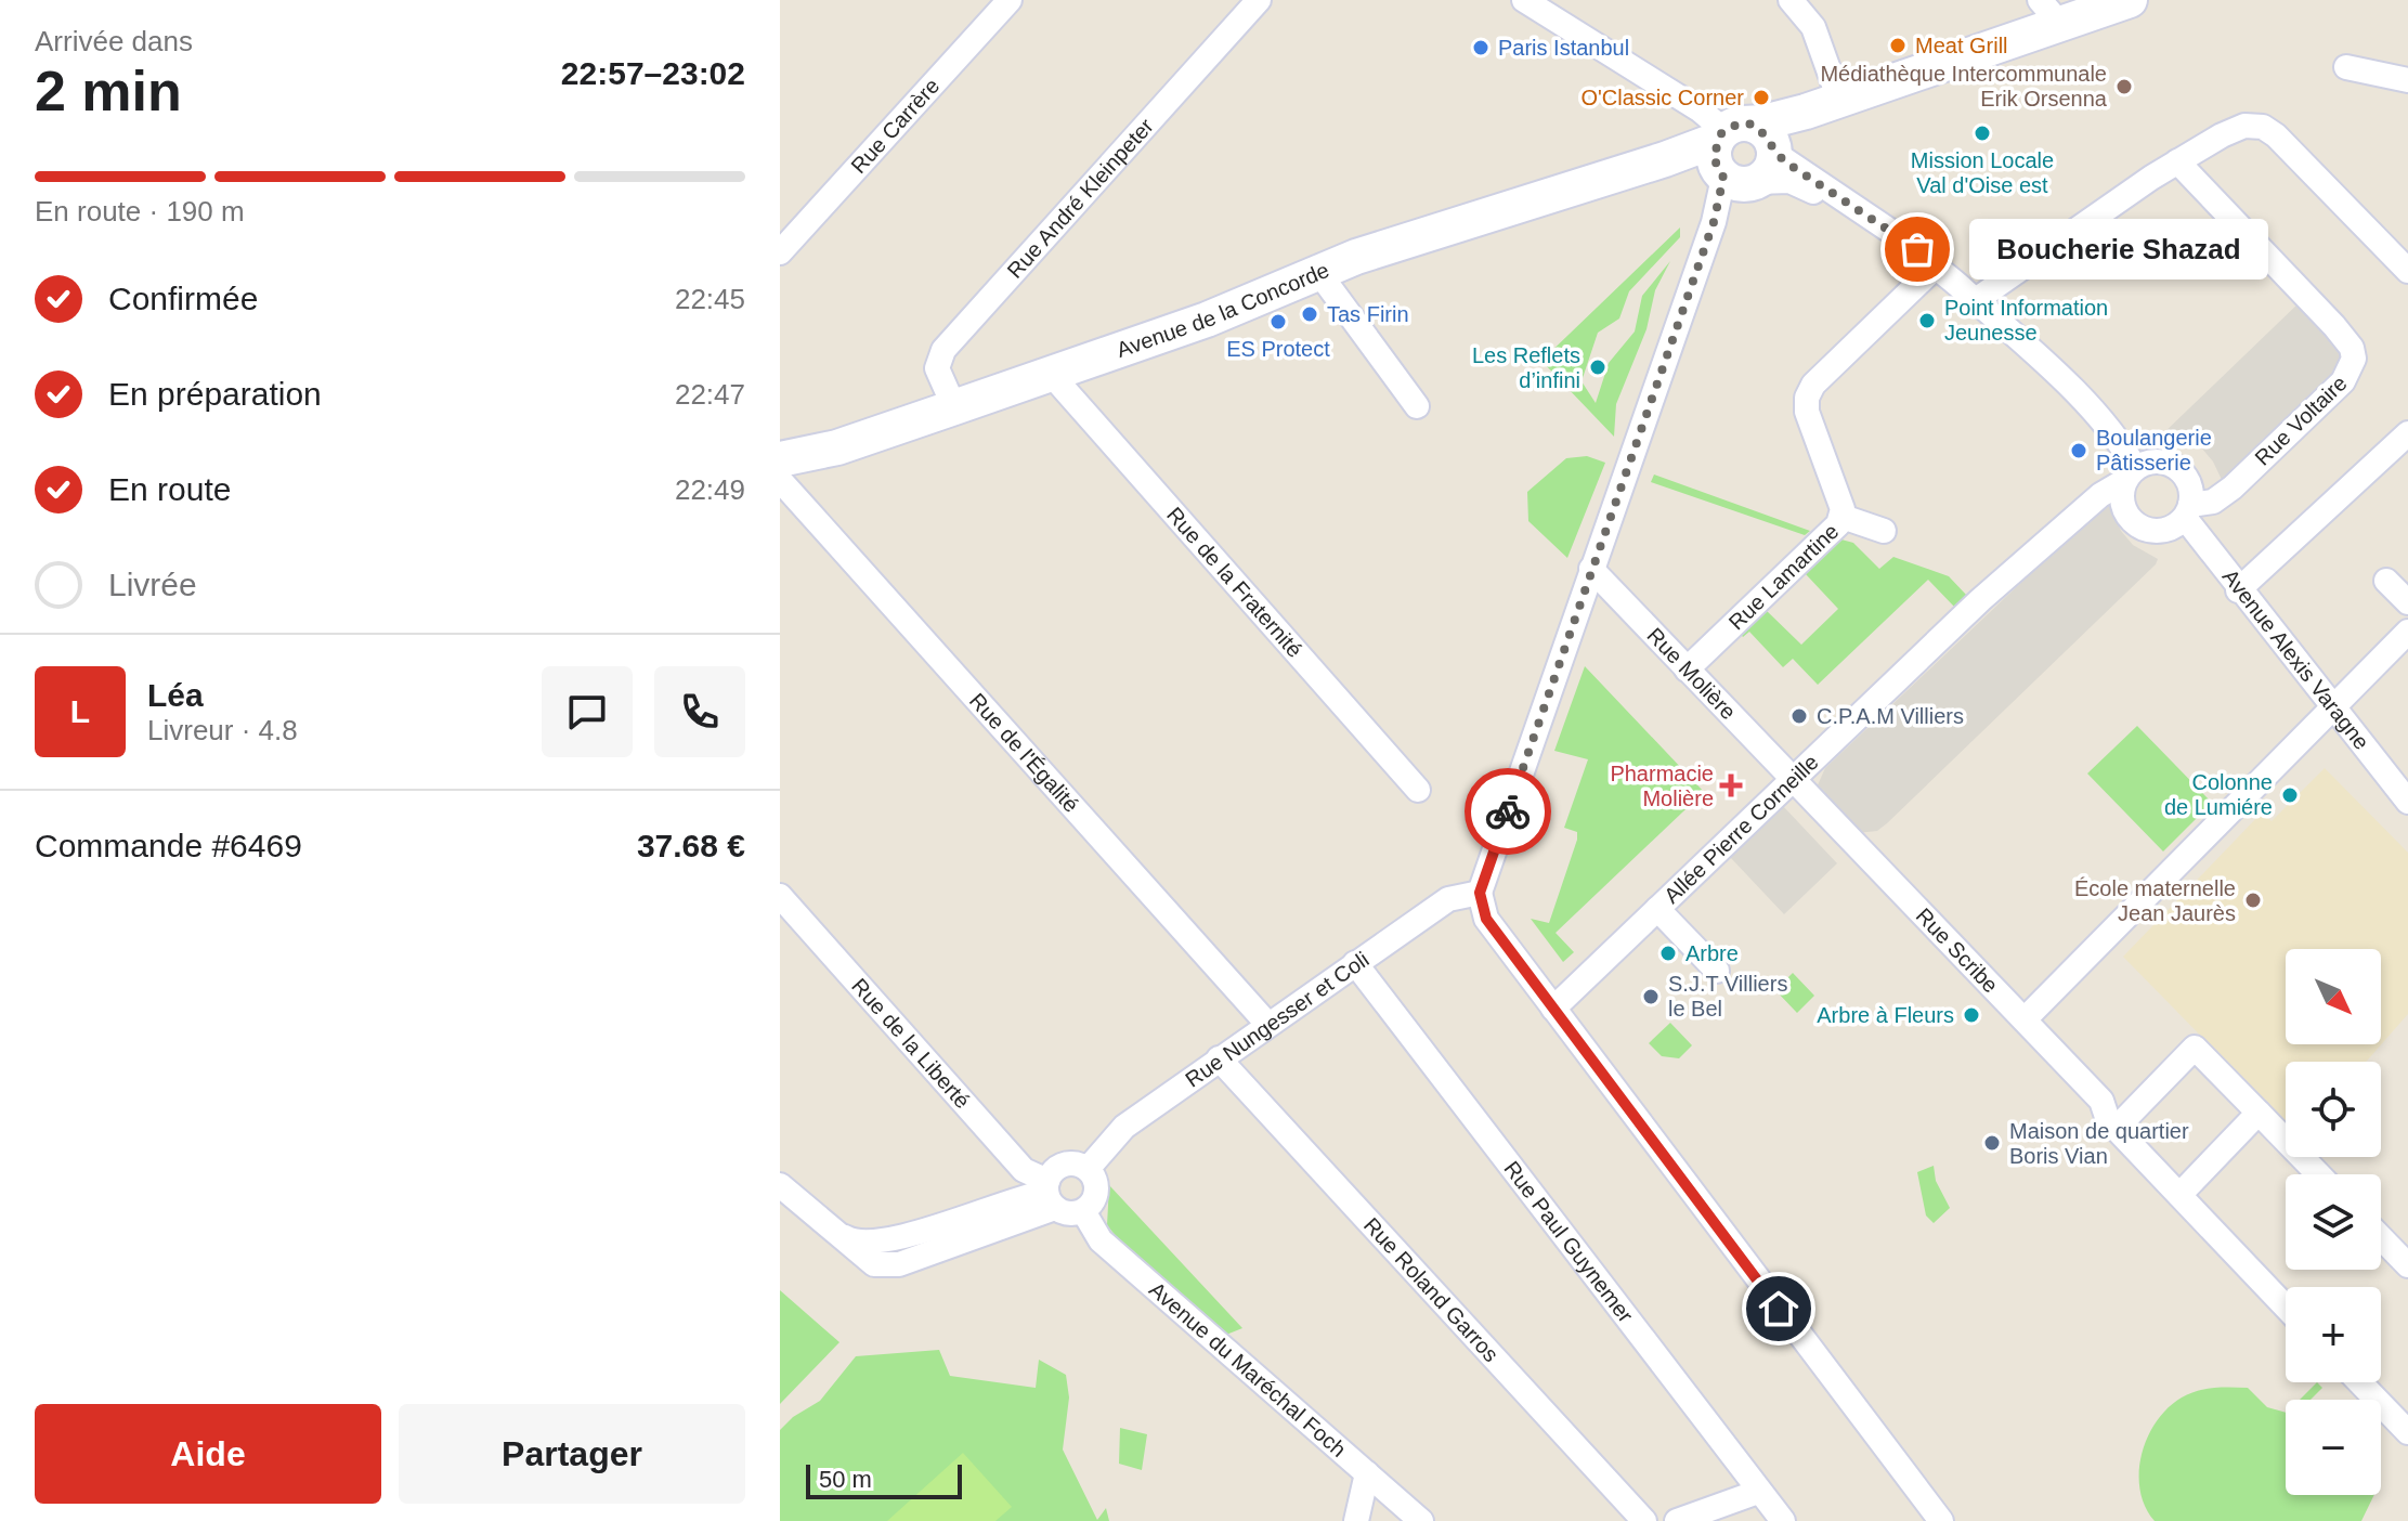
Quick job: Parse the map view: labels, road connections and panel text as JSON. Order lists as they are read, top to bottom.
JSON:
{
  "streets": {
    "main road": ["Avenue de la Concorde"],
    "street": [
      "Rue Carrère",
      "Rue André Kleinpeter",
      "Rue Voltaire",
      "Rue Lamartine",
      "Rue de la Fraternité",
      "Avenue Alexis Varagne",
      "Rue Molière",
      "Rue de l'Égalité",
      "Allée Pierre Corneille",
      "Rue Scribe",
      "Rue Nungesser et Coli",
      "Rue de la Liberté",
      "Rue Paul Guynemer",
      "Rue Roland Garros",
      "Avenue du Maréchal Foch"
    ]
  },
  "crossings": [
    ["Rue André Kleinpeter", "Avenue de la Concorde"],
    ["Avenue de la Concorde", "Rue de la Fraternité"],
    ["Rue Voltaire", "Avenue Alexis Varagne"],
    ["Rue Voltaire", "Allée Pierre Corneille"],
    ["Rue Lamartine", "Rue Molière"],
    ["Avenue Alexis Varagne", "Allée Pierre Corneille"],
    ["Rue Molière", "Allée Pierre Corneille"],
    ["Rue Molière", "Rue Scribe"],
    ["Rue de l'Égalité", "Rue Nungesser et Coli"],
    ["Allée Pierre Corneille", "Rue Scribe"],
    ["Rue Nungesser et Coli", "Rue de la Liberté"],
    ["Rue Nungesser et Coli", "Rue Paul Guynemer"],
    ["Rue Nungesser et Coli", "Rue Roland Garros"],
    ["Rue Nungesser et Coli", "Avenue du Maréchal Foch"],
    ["Rue de la Liberté", "Avenue du Maréchal Foch"]
  ],
  "places": {
    "other": [
      "Meat Grill",
      "Paris Istanbul",
      "Médiathèque Intercommunale Erik Orsenna",
      "O'Classic Corner",
      "Mission Locale Val d'Oise est",
      "Boucherie Shazad",
      "Tas Firin",
      "Point Information Jeunesse",
      "ES Protect",
      "Les Reflets d’infini",
      "Boulangerie Pâtisserie",
      "C.P.A.M Villiers",
      "Colonne de Lumiére",
      "École maternelle Jean Jaurès",
      "Arbre",
      "S.J.T Villiers le Bel",
      "Arbre à Fleurs",
      "Maison de quartier Boris Vian"
    ],
    "health": ["Pharmacie Molière"]
  },
  "scale_bar": "50 m",
  "north": "bottom right",
  "page": {
    "heading": ["2 min", "Arrivée dans", "22:57–23:02"],
    "panel": [
      "Léa",
      "Livreur · 4.8",
      "Commande #6469",
      "37.68 €"
    ],
    "bar": "En route · 190 m",
    "bubble": "Boucherie Shazad",
    "list": [
      ["Confirmée", "22:45"],
      ["En préparation", "22:47"],
      ["En route", "22:49"],
      "Livrée"
    ],
    "round": "L",
    "map_buttons": ["+", "−"],
    "buttons": ["Aide", "Partager"],
    "scale": "50 m"
  }
}
